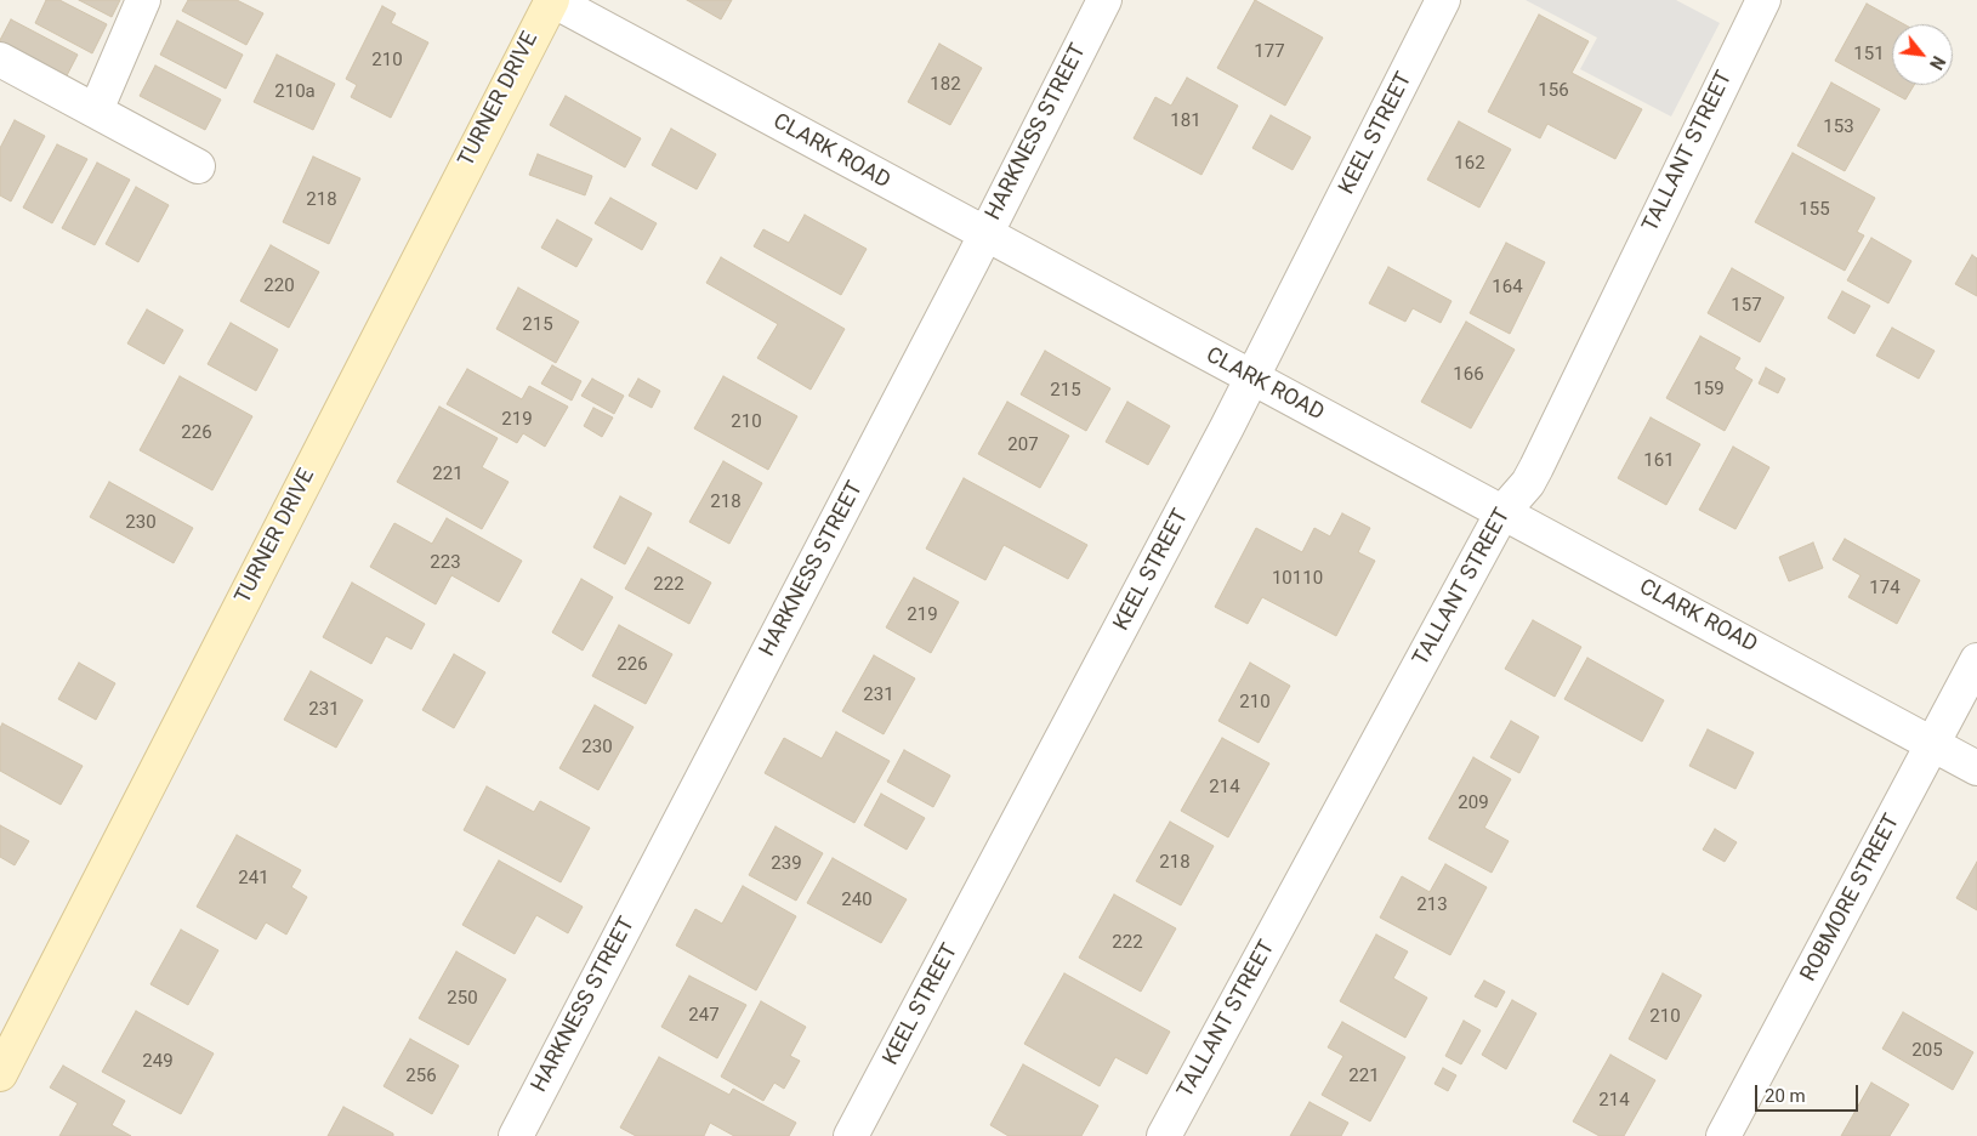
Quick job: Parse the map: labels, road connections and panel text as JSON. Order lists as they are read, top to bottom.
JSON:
{
  "streets": {
    "street": [
      "TURNER DRIVE",
      "HARKNESS STREET",
      "KEEL STREET",
      "CLARK ROAD",
      "TALLANT STREET",
      "ROBMORE STREET"
    ]
  },
  "crossings": [
    ["TURNER DRIVE", "CLARK ROAD"],
    ["HARKNESS STREET", "CLARK ROAD"],
    ["KEEL STREET", "CLARK ROAD"],
    ["CLARK ROAD", "TALLANT STREET"],
    ["CLARK ROAD", "ROBMORE STREET"]
  ],
  "house_numbers": [
    "177",
    "151",
    "210",
    "182",
    "156",
    "210a",
    "181",
    "153",
    "162",
    "218",
    "155",
    "220",
    "164",
    "157",
    "215",
    "166",
    "159",
    "215",
    "219",
    "210",
    "226",
    "207",
    "161",
    "221",
    "218",
    "230",
    "223",
    "10110",
    "222",
    "174",
    "219",
    "226",
    "231",
    "210",
    "231",
    "230",
    "214",
    "209",
    "218",
    "239",
    "241",
    "240",
    "213",
    "222",
    "250",
    "247",
    "210",
    "205",
    "249",
    "256",
    "221",
    "214"
  ],
  "scale_bar": "20 m",
  "north": "bottom right"
}
